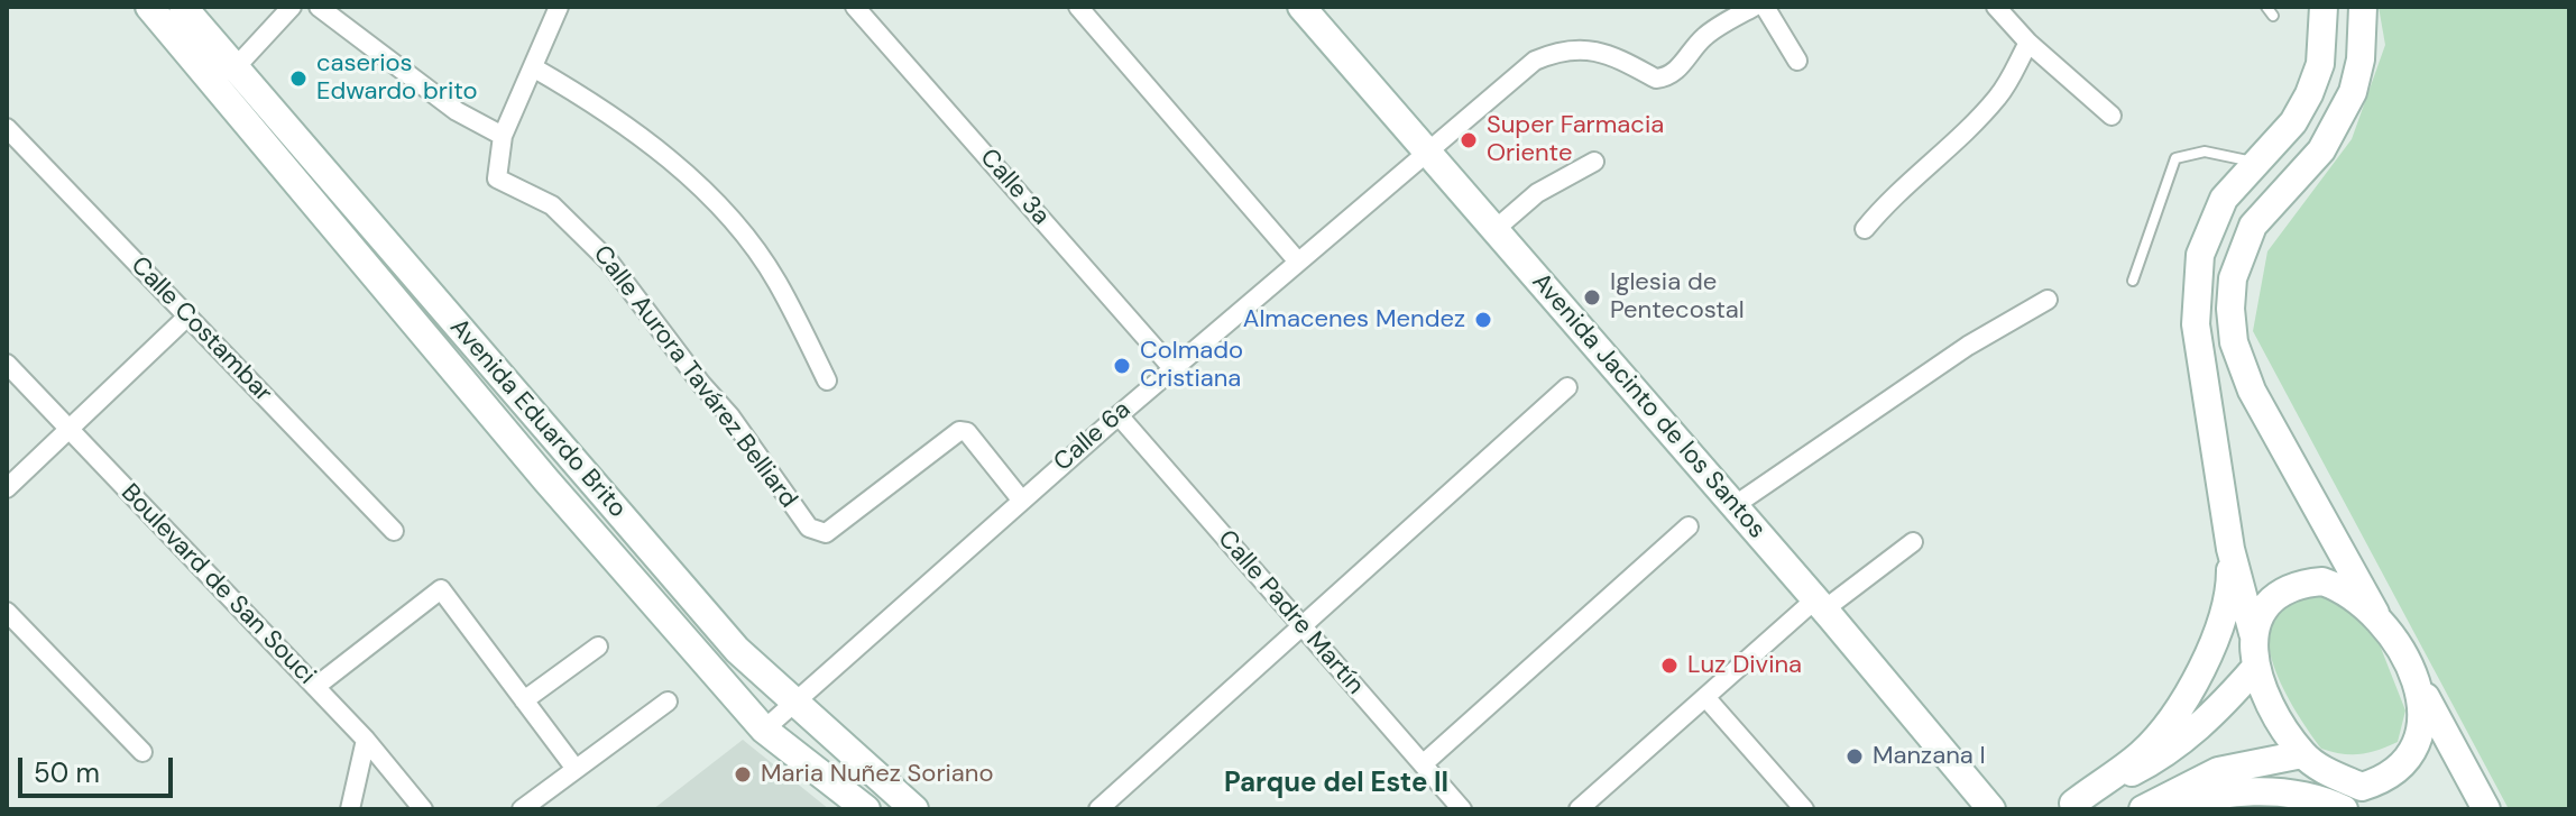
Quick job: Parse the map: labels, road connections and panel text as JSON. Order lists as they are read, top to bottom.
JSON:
{
  "streets": {
    "street": [
      "Calle 3a",
      "Calle Costambar",
      "Calle Aurora Tavárez Belliard",
      "Avenida Jacinto de los Santos",
      "Avenida Eduardo Brito",
      "Calle 6a",
      "Boulevard de San Souci",
      "Calle Padre Martín"
    ]
  },
  "crossings": [
    ["Calle 3a", "Calle 6a"],
    ["Calle Aurora Tavárez Belliard", "Calle 6a"],
    ["Avenida Jacinto de los Santos", "Calle 6a"],
    ["Avenida Eduardo Brito", "Calle 6a"],
    ["Calle 6a", "Calle Padre Martín"]
  ],
  "districts": ["Parque del Este II"],
  "places": [
    "caserios Edwardo brito",
    "Super Farmacia Oriente",
    "Iglesia de Pentecostal",
    "Almacenes Mendez",
    "Colmado Cristiana",
    "Luz Divina",
    "Manzana I",
    "Maria Nuñez Soriano"
  ],
  "scale_bar": "50 m"
}
